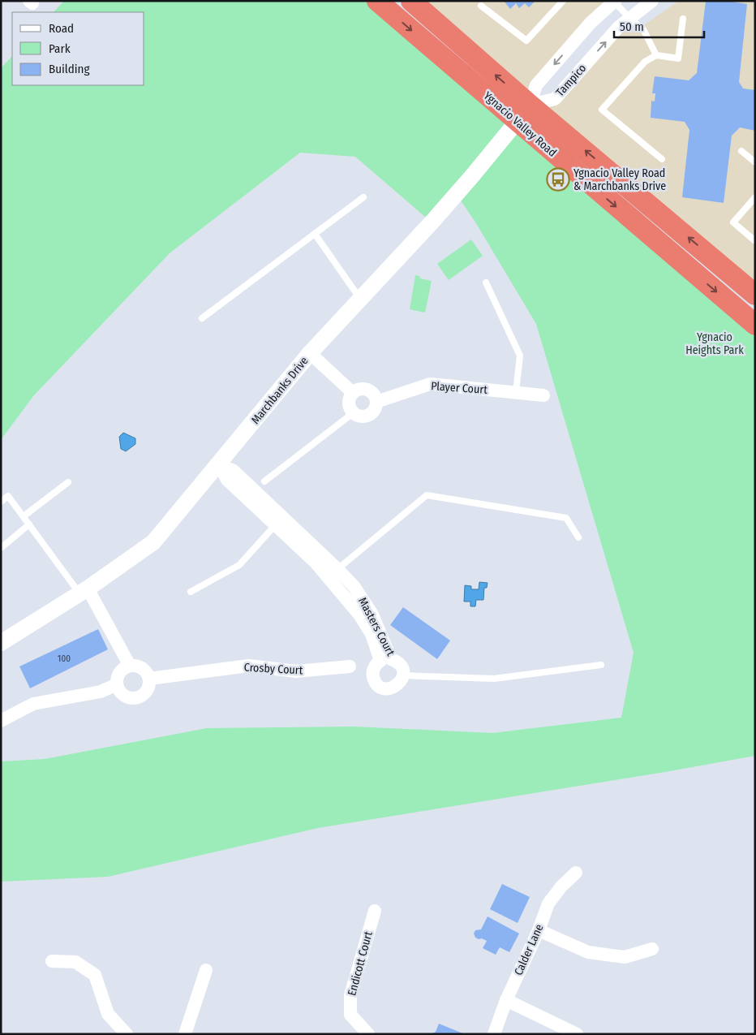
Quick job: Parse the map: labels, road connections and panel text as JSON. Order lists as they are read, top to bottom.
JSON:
{
  "streets": {
    "highway": ["Ygnacio Valley Road"],
    "street": [
      "Tampico",
      "Player Court",
      "Marchbanks Drive",
      "Masters Court",
      "Crosby Court",
      "Calder Lane",
      "Endicott Court"
    ]
  },
  "crossings": [
    ["Tampico", "Ygnacio Valley Road"],
    ["Tampico", "Marchbanks Drive"],
    ["Ygnacio Valley Road", "Marchbanks Drive"],
    ["Marchbanks Drive", "Masters Court"]
  ],
  "parks": ["Ygnacio Heights Park"],
  "places": {
    "bus stop": ["Ygnacio Valley Road & Marchbanks Drive"]
  },
  "house_numbers": ["100"],
  "legend": ["Road", "Park", "Building"],
  "scale_bar": "50 m"
}
